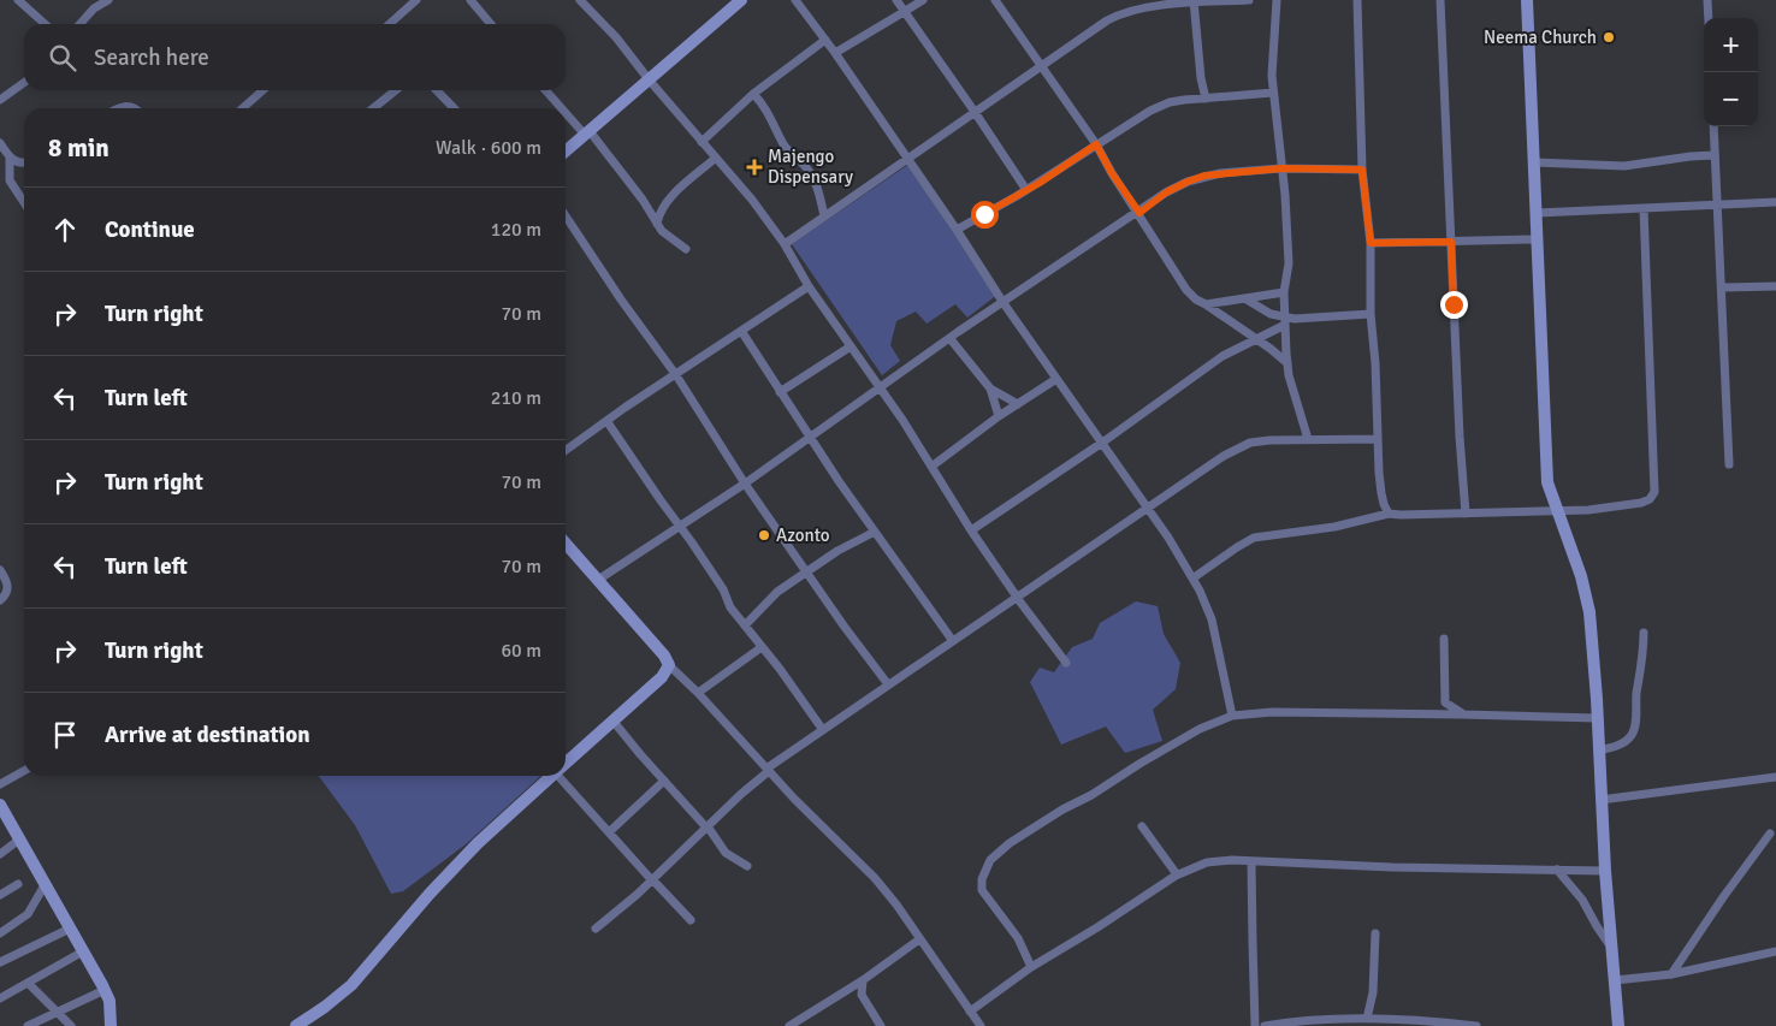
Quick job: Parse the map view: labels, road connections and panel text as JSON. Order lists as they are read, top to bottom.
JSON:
{
  "places": {
    "other": ["Neema Church", "Azonto"],
    "health": ["Majengo Dispensary"]
  },
  "page": {
    "map_buttons": ["+", "−"],
    "search": "Search here",
    "heading": ["8 min", "Walk · 600 m"],
    "list": [
      ["Continue", "120 m"],
      ["Turn right", "70 m"],
      ["Turn left", "210 m"],
      ["Turn right", "70 m"],
      ["Turn left", "70 m"],
      ["Turn right", "60 m"],
      "Arrive at destination"
    ]
  }
}
